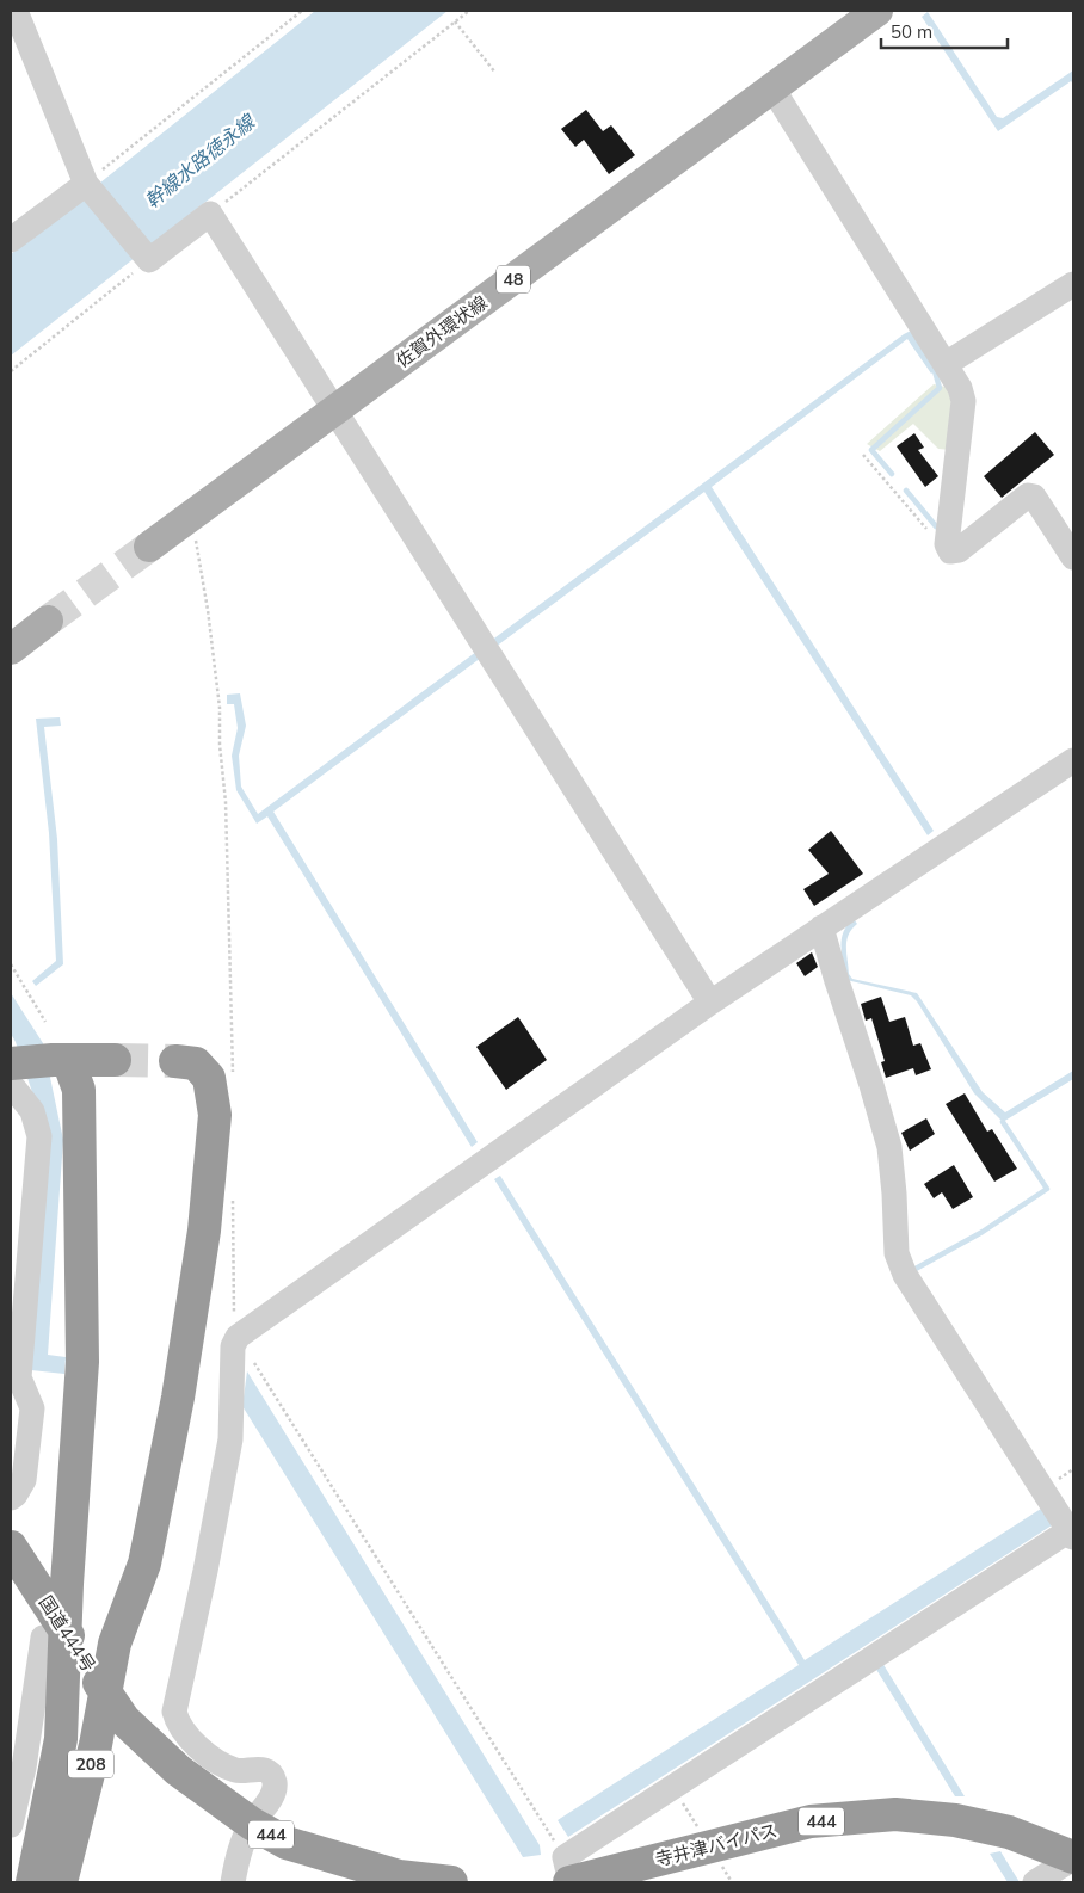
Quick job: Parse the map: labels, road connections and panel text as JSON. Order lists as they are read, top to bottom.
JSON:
{
  "streets": {
    "highway": [
      "国道444号",
      "208",
      "444",
      "寺井津バイパス"
    ],
    "main road": ["48", "佐賀外環状線"]
  },
  "crossings": [
    ["国道444号", "444"]
  ],
  "water": ["幹線水路徳永線"],
  "scale_bar": "50 m"
}
